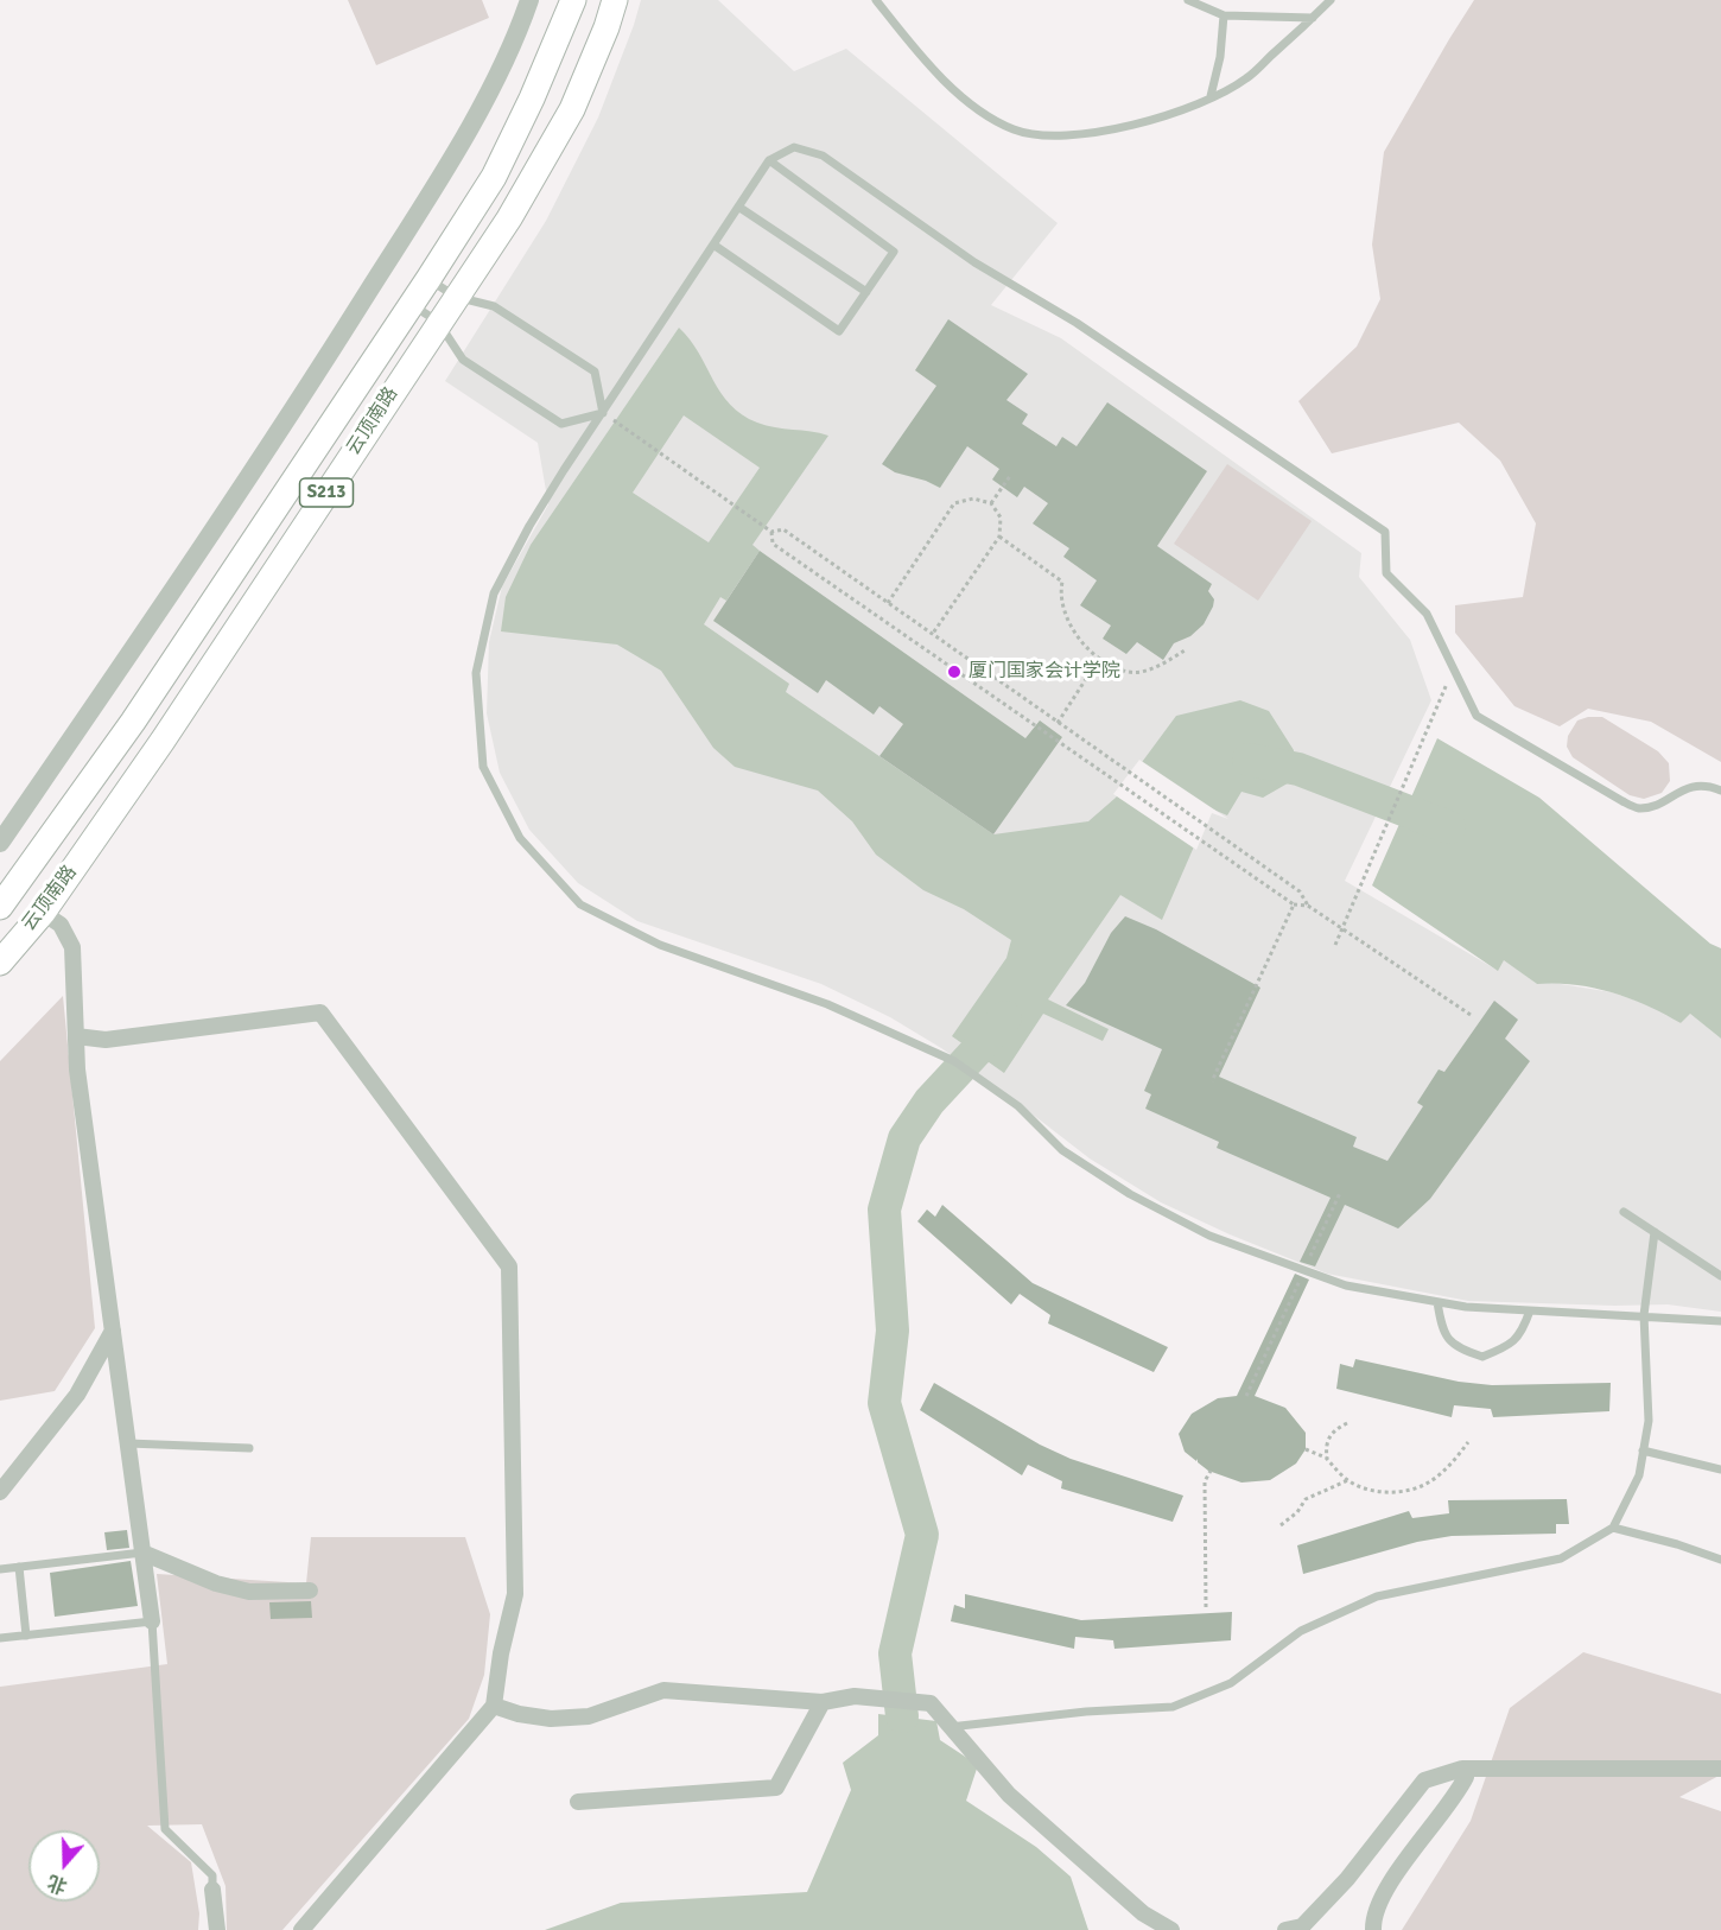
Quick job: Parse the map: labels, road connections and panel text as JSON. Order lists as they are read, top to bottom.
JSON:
{
  "streets": {
    "main road": ["云顶南路", "S213"]
  },
  "places": ["厦门国家会计学院"],
  "north": "bottom"
}
